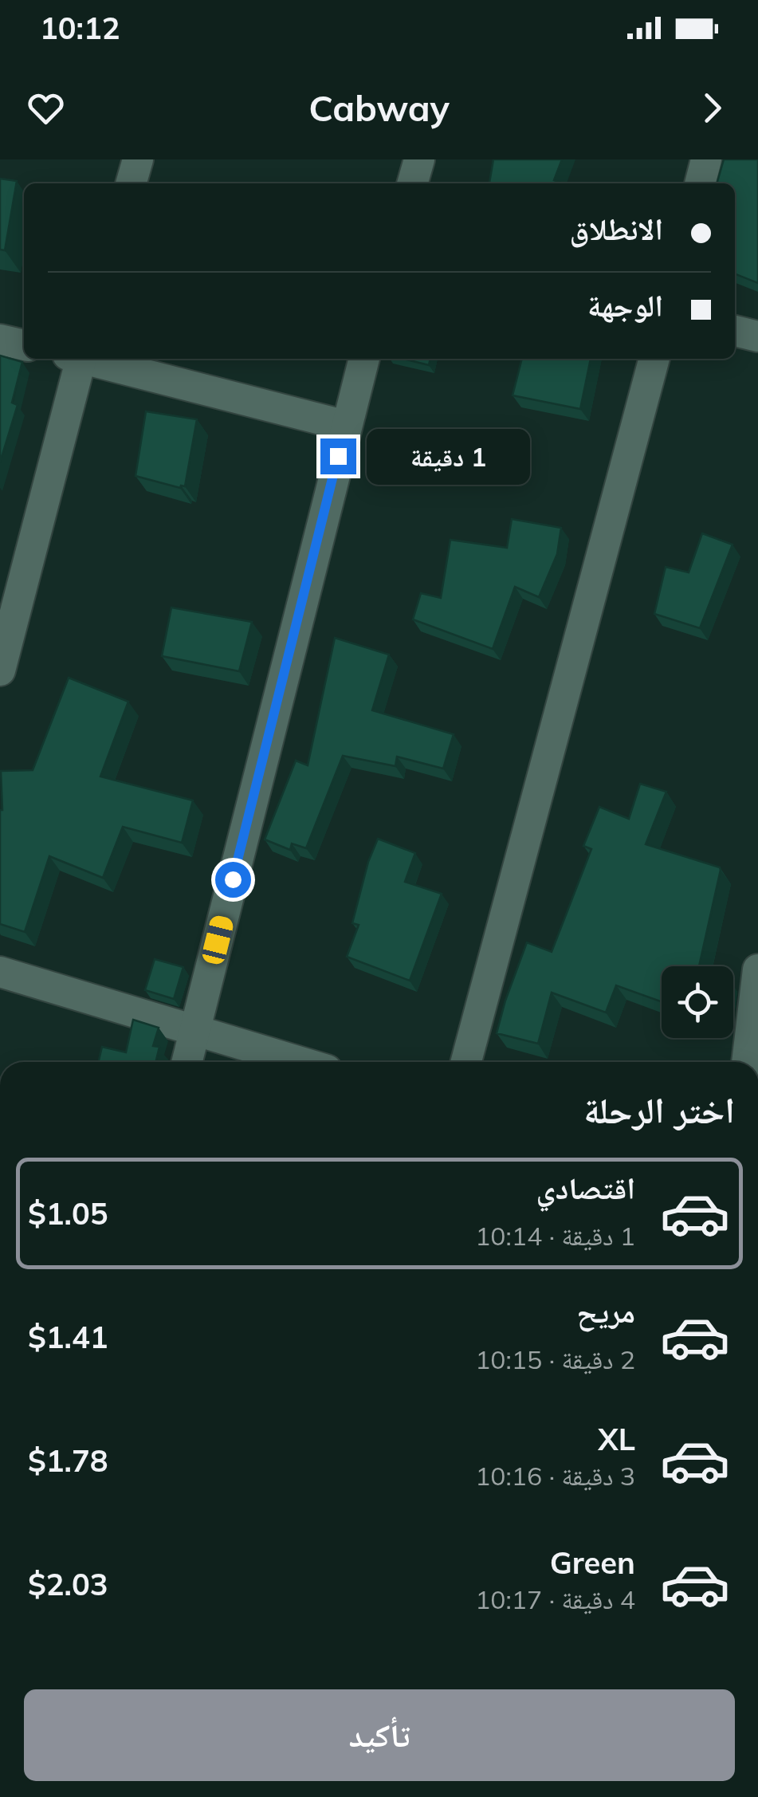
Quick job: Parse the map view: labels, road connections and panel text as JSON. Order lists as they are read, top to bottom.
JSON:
{
  "page": {
    "status": "10:12",
    "header": "Cabway",
    "banner": ["الانطلاق", "الوجهة"],
    "bubble": "1 دقيقة",
    "heading": "اختر الرحلة",
    "list": [
      {
        "name": "اقتصادي",
        "note": "1 دقيقة · 10:14",
        "value": "$1.05"
      },
      {
        "name": "مريح",
        "note": "2 دقيقة · 10:15",
        "value": "$1.41"
      },
      {
        "name": "XL",
        "note": "3 دقيقة · 10:16",
        "value": "$1.78"
      },
      {
        "name": "Green",
        "note": "4 دقيقة · 10:17",
        "value": "$2.03"
      }
    ],
    "buttons": "تأكيد"
  }
}
